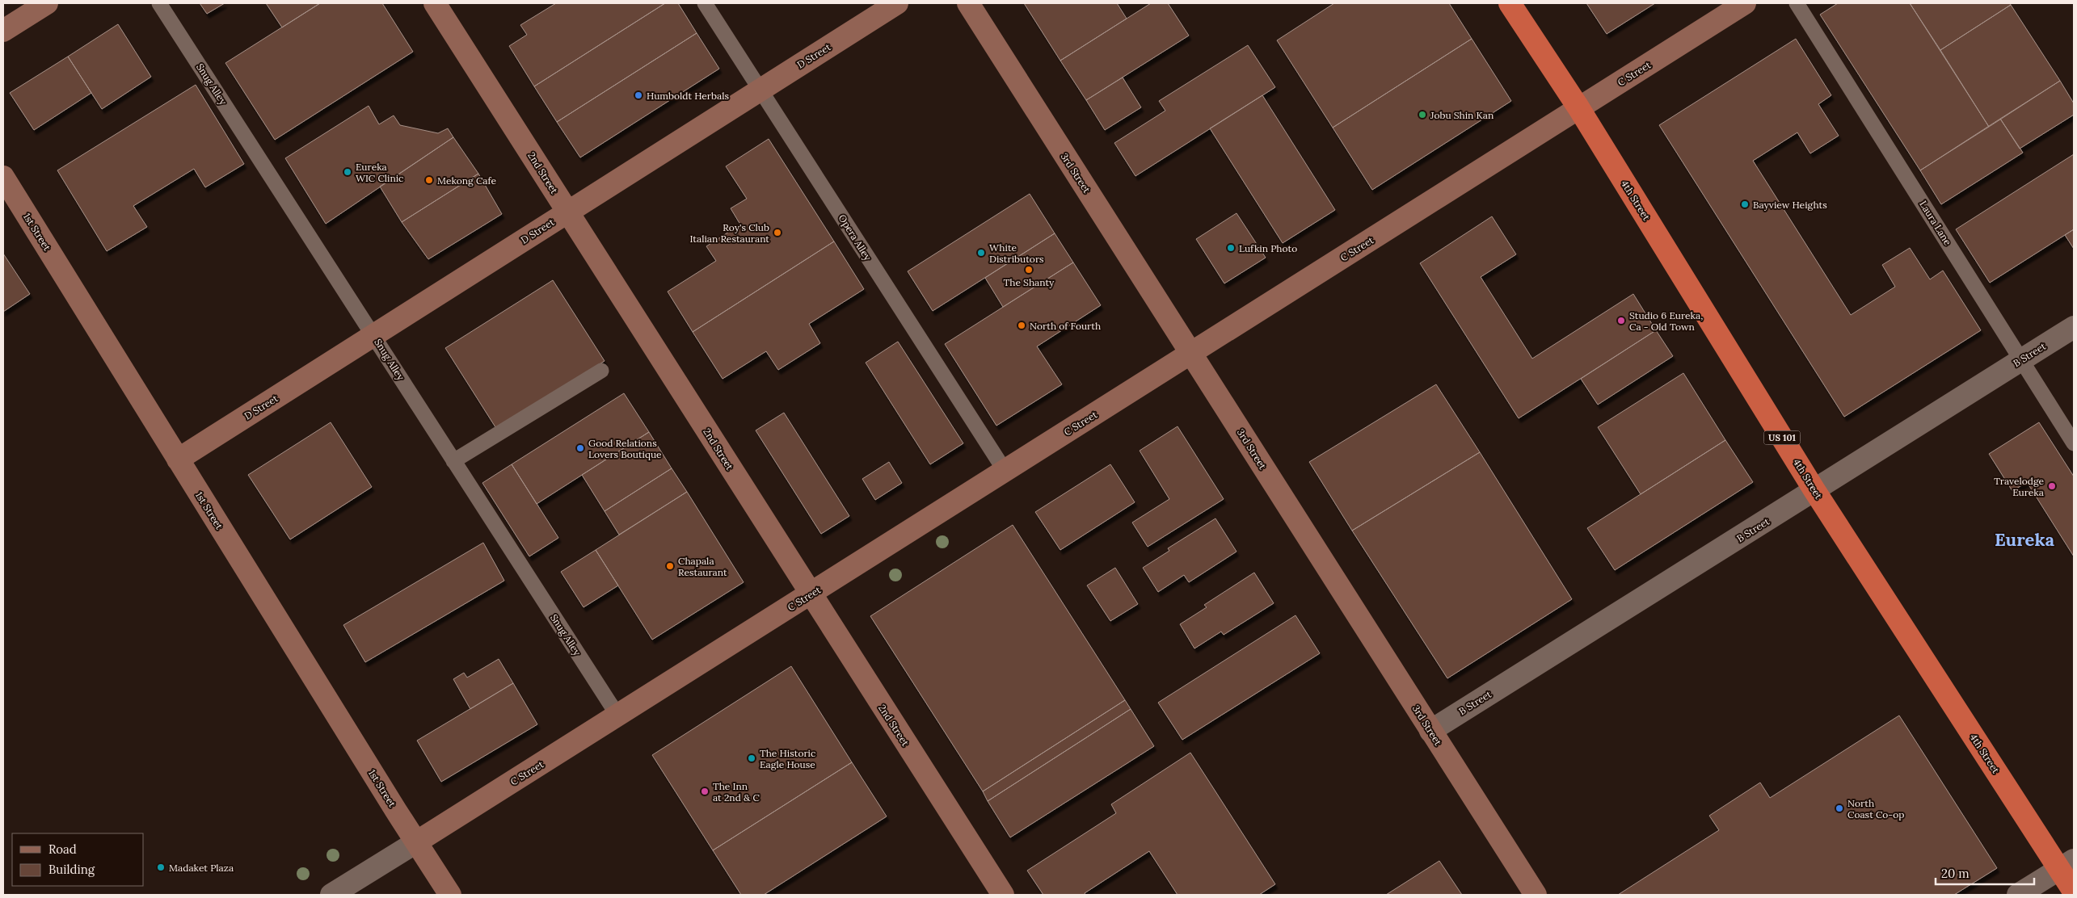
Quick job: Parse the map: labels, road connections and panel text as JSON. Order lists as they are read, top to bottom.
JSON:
{
  "streets": {
    "highway": ["4th Street", "US 101"],
    "street": [
      "D Street",
      "C Street",
      "2nd Street",
      "3rd Street",
      "1st Street",
      "B Street"
    ],
    "lane": ["Snug Alley", "Laura Lane", "Opera Alley"]
  },
  "crossings": [
    ["D Street", "Snug Alley"],
    ["D Street", "2nd Street"],
    ["D Street", "1st Street"],
    ["D Street", "Opera Alley"],
    ["C Street", "Snug Alley"],
    ["C Street", "2nd Street"],
    ["C Street", "3rd Street"],
    ["C Street", "4th Street"],
    ["C Street", "1st Street"],
    ["C Street", "Opera Alley"],
    ["3rd Street", "B Street"],
    ["4th Street", "B Street"],
    ["4th Street", "US 101"],
    ["Laura Lane", "B Street"]
  ],
  "districts": ["Eureka"],
  "places": [
    "Humboldt Herbals",
    "Jobu Shin Kan",
    "Eureka WIC Clinic",
    "Mekong Cafe",
    "Bayview Heights",
    "Roy's Club Italian Restaurant",
    "Lufkin Photo",
    "White Distributors",
    "The Shanty",
    "Studio 6 Eureka, Ca - Old Town",
    "North of Fourth",
    "Good Relations Lovers Boutique",
    "Travelodge Eureka",
    "Chapala Restaurant",
    "The Historic Eagle House",
    "The Inn at 2nd & C",
    "North Coast Co-op",
    "Madaket Plaza"
  ],
  "legend": ["Road", "Building"],
  "scale_bar": "20 m"
}
